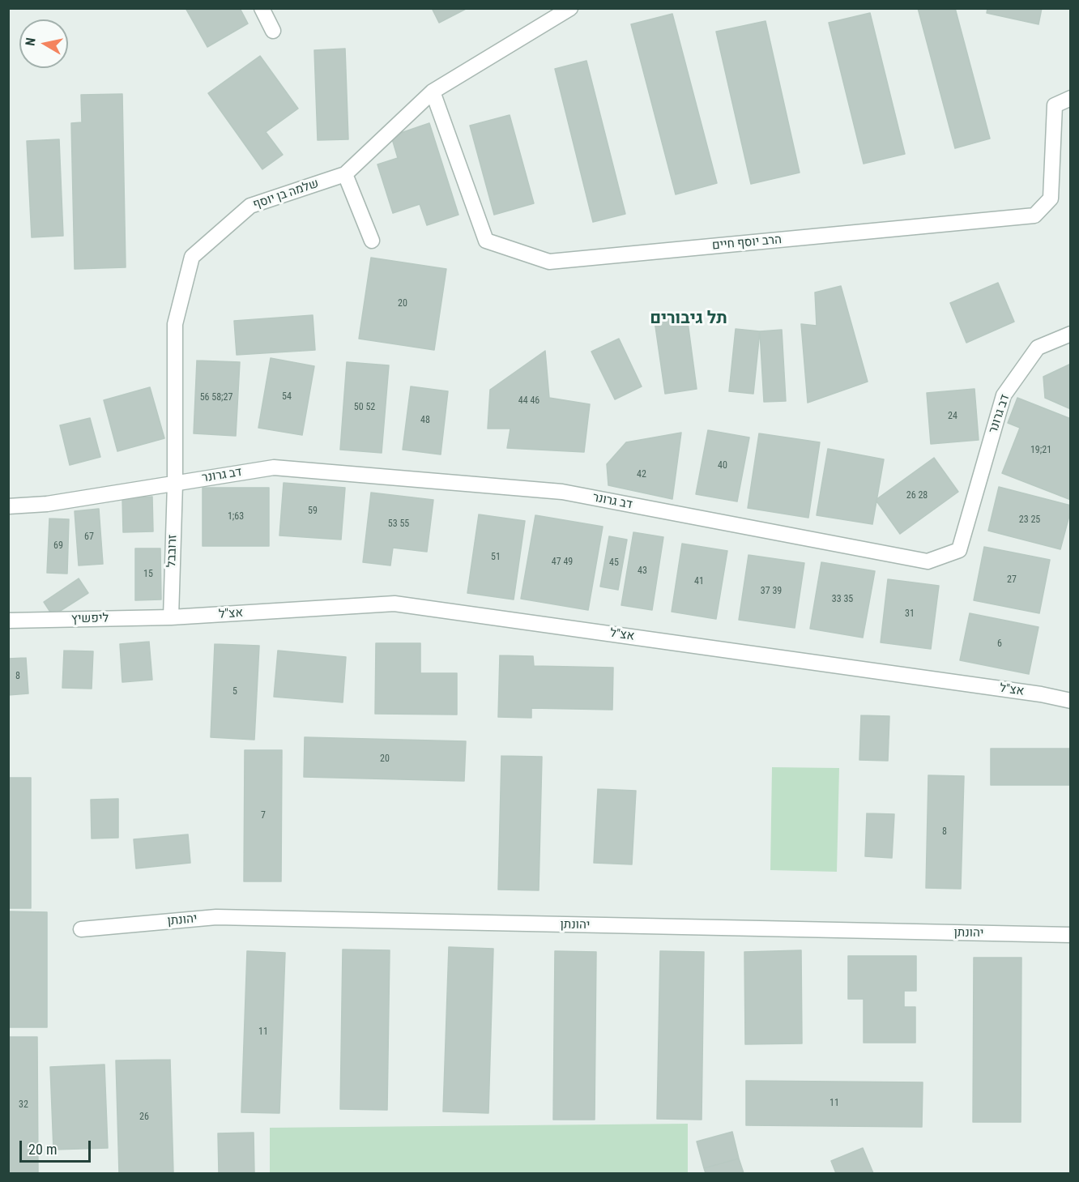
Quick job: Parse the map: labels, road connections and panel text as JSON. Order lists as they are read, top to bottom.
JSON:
{
  "streets": {
    "street": [
      "שלמה בן יוסף",
      "הרב יוסף חיים",
      "דב גרונר",
      "זרובבל",
      "אצ\"ל",
      "ליפשיץ",
      "יהונתן"
    ]
  },
  "crossings": [
    ["שלמה בן יוסף", "הרב יוסף חיים"],
    ["שלמה בן יוסף", "דב גרונר"],
    ["שלמה בן יוסף", "זרובבל"],
    ["דב גרונר", "זרובבל"],
    ["זרובבל", "אצ\"ל"],
    ["זרובבל", "ליפשיץ"],
    ["אצ\"ל", "ליפשיץ"]
  ],
  "districts": ["תל גיבורים"],
  "house_numbers": [
    "20",
    "54",
    "56 58;27",
    "44 46",
    "50 52",
    "24",
    "48",
    "19;21",
    "40",
    "42",
    "26 28",
    "59",
    "1;63",
    "23 25",
    "53 55",
    "67",
    "69",
    "51",
    "47 49",
    "45",
    "43",
    "15",
    "27",
    "41",
    "37 39",
    "33 35",
    "31",
    "6",
    "8",
    "5",
    "20",
    "7",
    "8",
    "11",
    "11",
    "32",
    "26"
  ],
  "scale_bar": "20 m",
  "north": "left"
}
